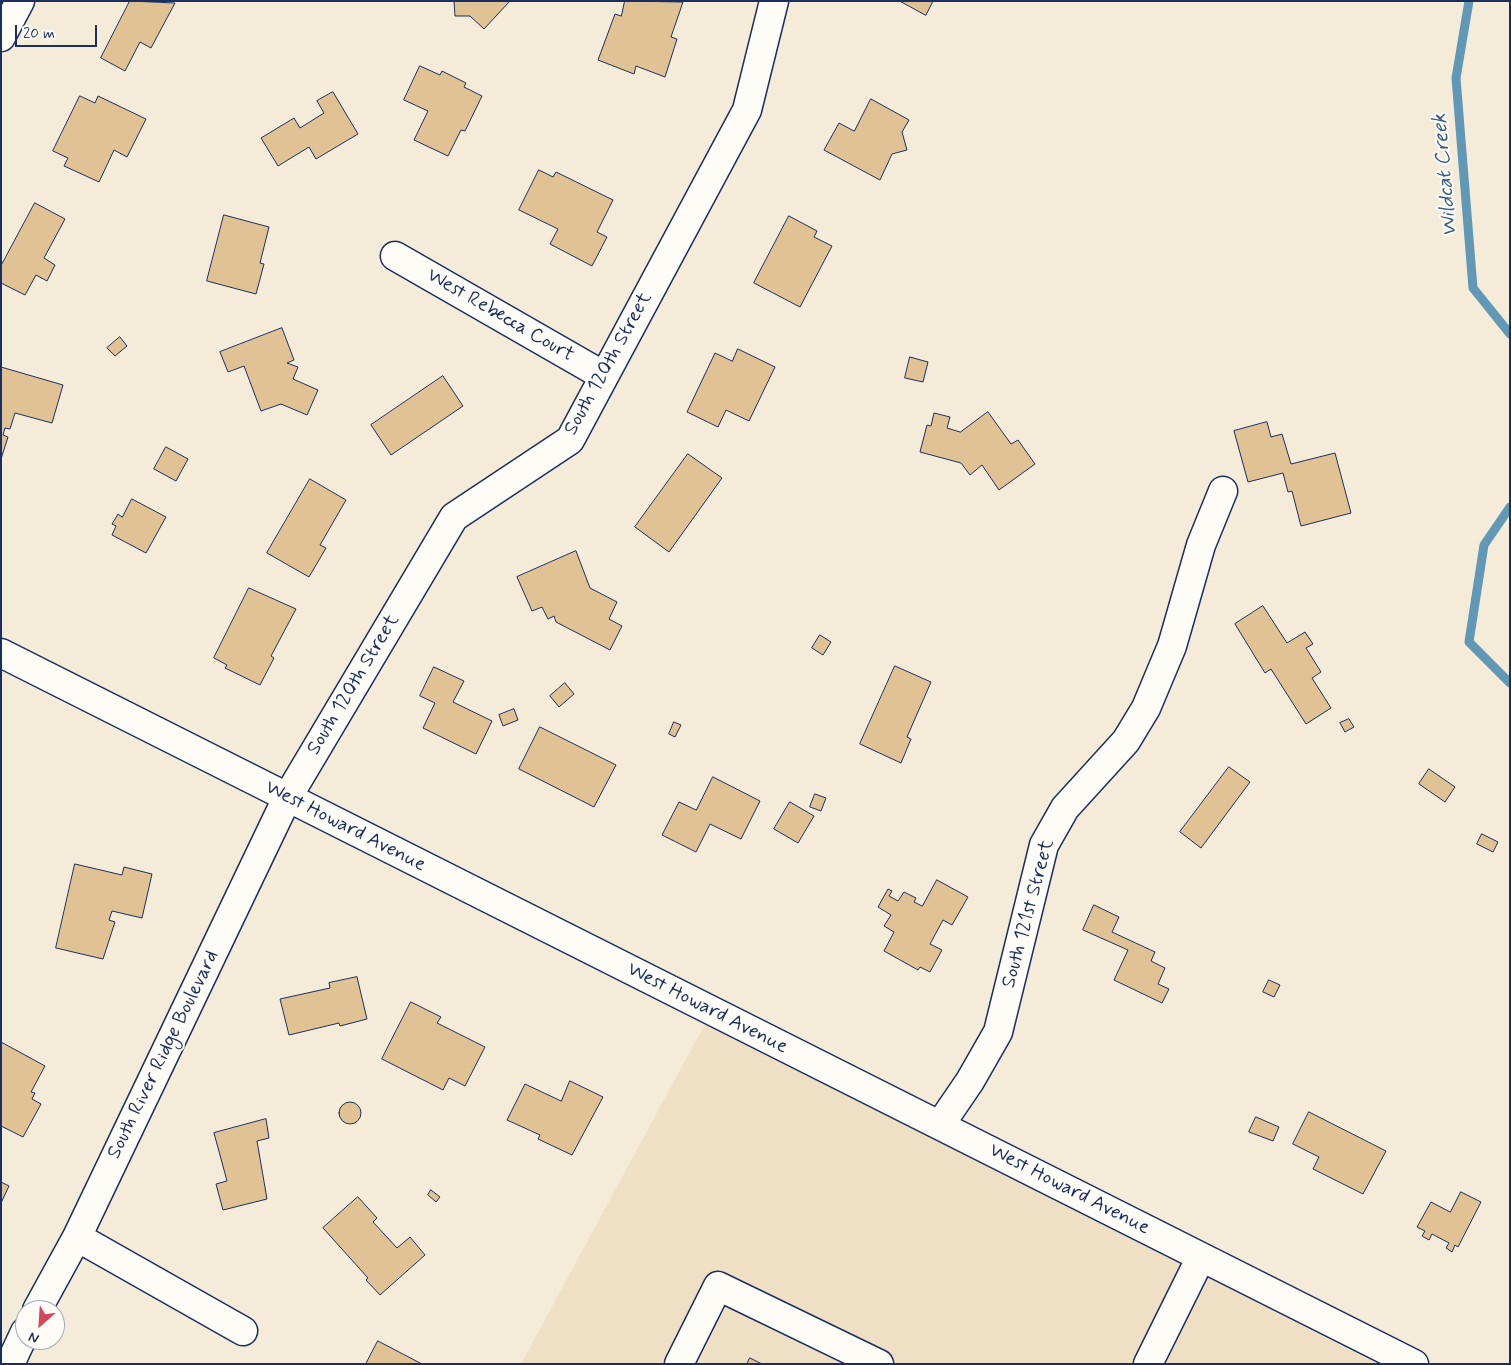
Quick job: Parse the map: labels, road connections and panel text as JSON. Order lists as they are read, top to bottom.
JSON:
{
  "streets": {
    "street": [
      "West Rebecca Court",
      "South 120th Street",
      "West Howard Avenue",
      "South 121st Street",
      "South River Ridge Boulevard"
    ]
  },
  "crossings": [
    ["West Rebecca Court", "South 120th Street"],
    ["South 120th Street", "West Howard Avenue"],
    ["South 120th Street", "South River Ridge Boulevard"],
    ["West Howard Avenue", "South 121st Street"],
    ["West Howard Avenue", "South River Ridge Boulevard"]
  ],
  "water": ["Wildcat Creek"],
  "scale_bar": "20 m",
  "north": "bottom left"
}
